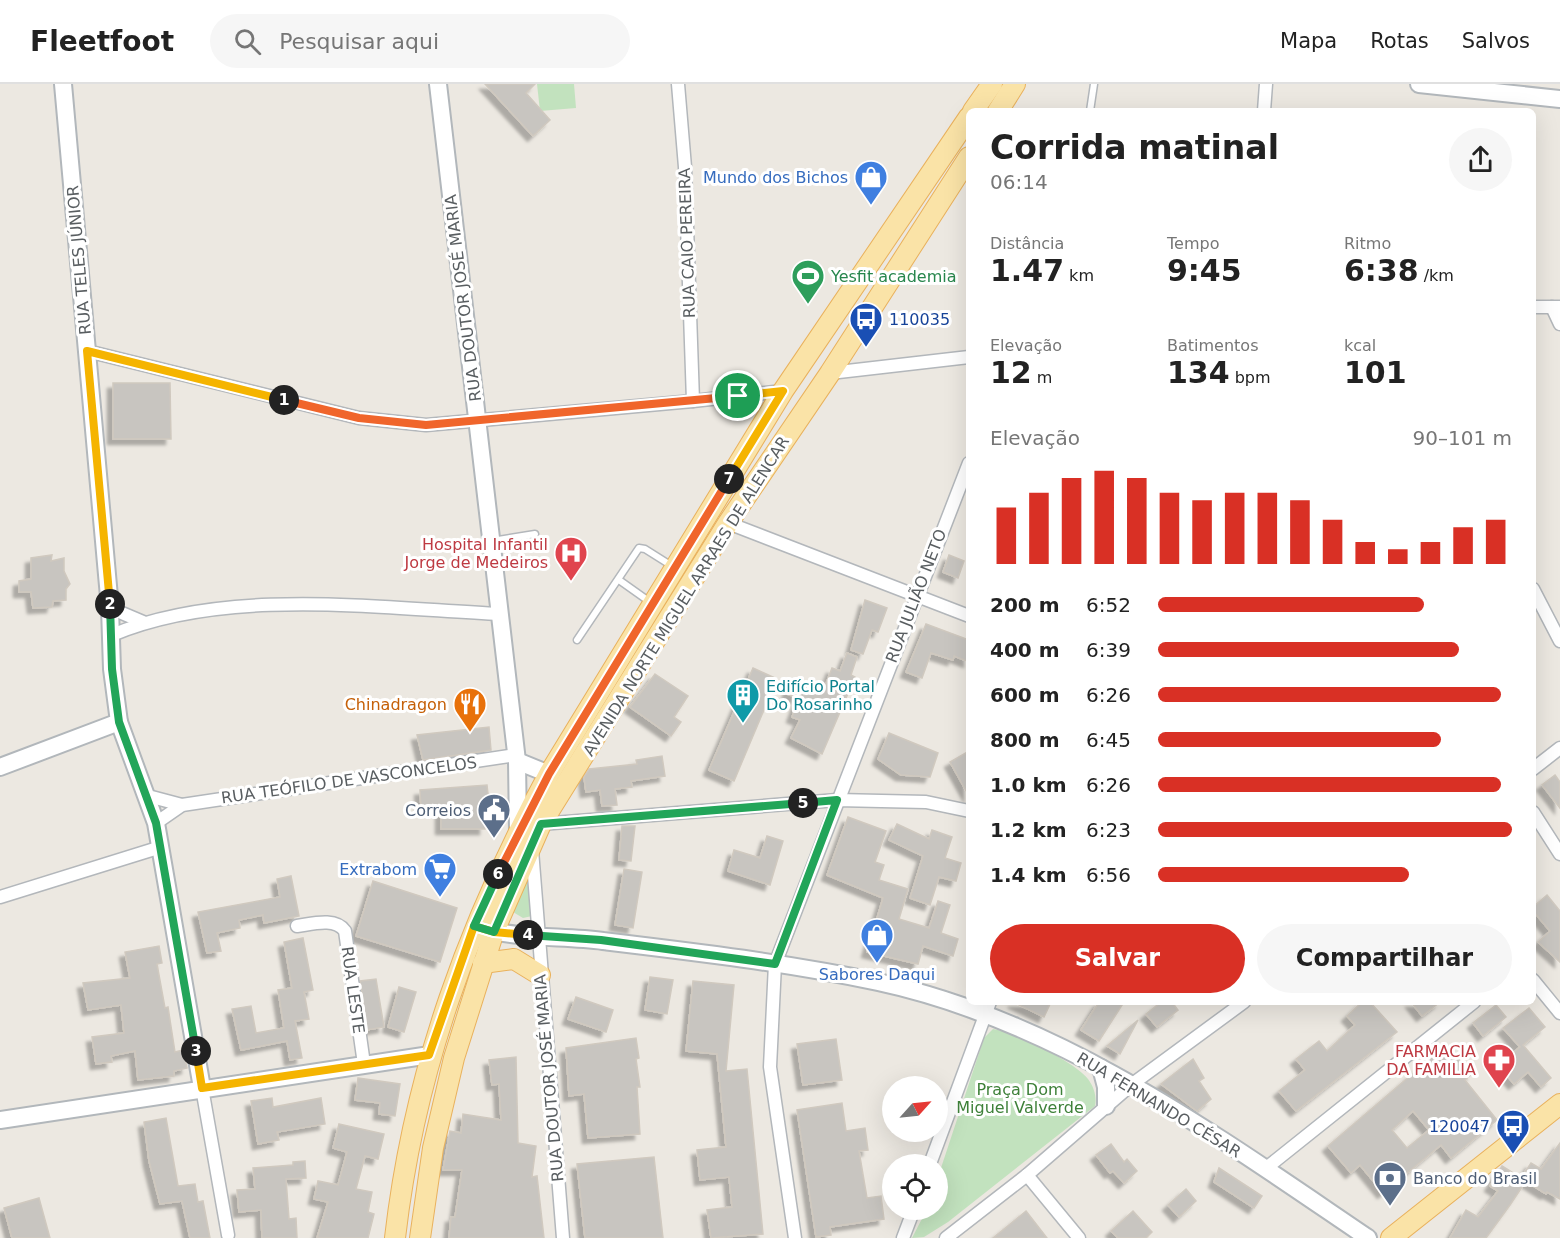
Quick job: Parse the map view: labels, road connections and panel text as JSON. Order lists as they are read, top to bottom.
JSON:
{
  "streets": {
    "main road": ["AVENIDA NORTE MIGUEL ARRAES DE ALENCAR"],
    "street": [
      "RUA CAIO PEREIRA",
      "RUA TELES JÚNIOR",
      "RUA DOUTOR JOSÉ MARIA",
      "RUA JULIÃO NETO",
      "RUA TEÓFILO DE VASCONCELOS",
      "RUA LESTE",
      "RUA FERNANDO CÉSAR"
    ]
  },
  "crossings": [
    ["RUA TELES JÚNIOR", "RUA TEÓFILO DE VASCONCELOS"],
    ["RUA DOUTOR JOSÉ MARIA", "AVENIDA NORTE MIGUEL ARRAES DE ALENCAR"],
    ["RUA DOUTOR JOSÉ MARIA", "RUA TEÓFILO DE VASCONCELOS"],
    ["RUA DOUTOR JOSÉ MARIA", "RUA FERNANDO CÉSAR"],
    ["AVENIDA NORTE MIGUEL ARRAES DE ALENCAR", "RUA FERNANDO CÉSAR"],
    ["RUA JULIÃO NETO", "RUA FERNANDO CÉSAR"]
  ],
  "parks": ["Praça Dom Miguel Valverde"],
  "places": {
    "shop": ["Mundo dos Bichos", "Sabores Daqui"],
    "sports": ["Yesfit academia"],
    "bus stop": ["110035", "120047"],
    "hospital": ["Hospital Infantil Jorge de Medeiros"],
    "building": ["Edifício Portal Do Rosarinho"],
    "restaurant": ["Chinadragon"],
    "public building": ["Correios"],
    "supermarket": ["Extrabom"],
    "pharmacy": ["FARMACIA DA FAMILIA"],
    "bank": ["Banco do Brasil"]
  },
  "north": "top right",
  "page": {
    "header": "Fleetfoot",
    "search": "Pesquisar aqui",
    "nav": ["Mapa", "Rotas", "Salvos"],
    "heading": ["Corrida matinal", "06:14"],
    "stats": [
      ["Distância", "1.47 km"],
      ["Tempo", "9:45"],
      ["Ritmo", "6:38 /km"],
      ["Elevação", "12 m"],
      ["Batimentos", "134 bpm"],
      ["kcal", "101"]
    ],
    "pins": [
      "1",
      "7",
      "2",
      "5",
      "6",
      "4",
      "3"
    ],
    "chart": ["Elevação", "90–101 m"],
    "list": [
      {
        "name": "200 m",
        "note": "6:52"
      },
      {
        "name": "400 m",
        "note": "6:39"
      },
      {
        "name": "600 m",
        "note": "6:26"
      },
      {
        "name": "800 m",
        "note": "6:45"
      },
      {
        "name": "1.0 km",
        "note": "6:26"
      },
      {
        "name": "1.2 km",
        "note": "6:23"
      },
      {
        "name": "1.4 km",
        "note": "6:56"
      }
    ],
    "buttons": ["Salvar", "Compartilhar"]
  }
}
